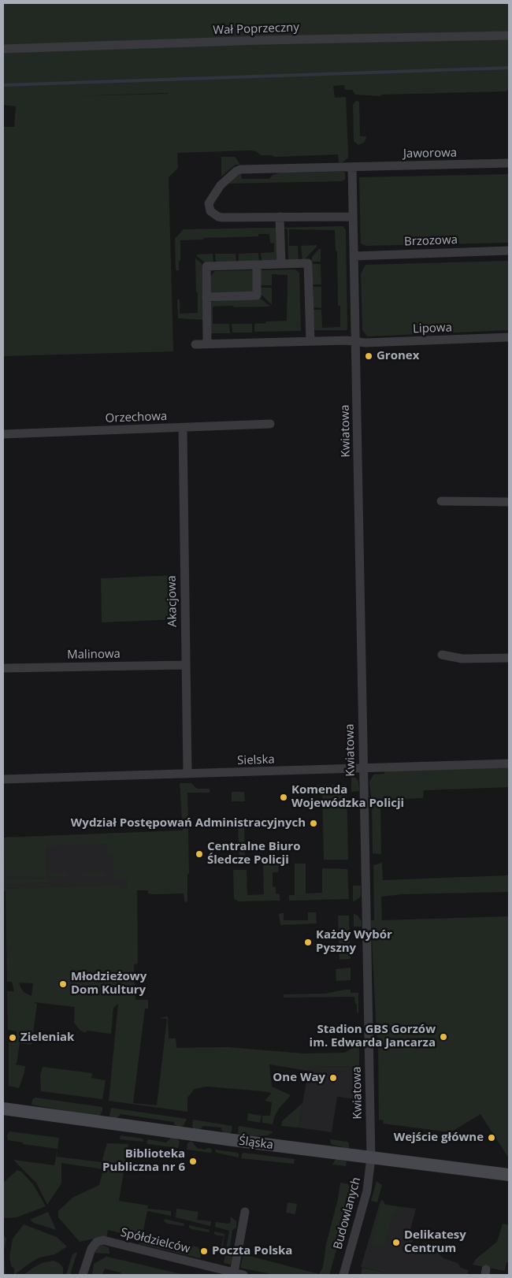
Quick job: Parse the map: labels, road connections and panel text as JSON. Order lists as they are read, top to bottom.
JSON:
{
  "streets": {
    "street": [
      "Wał Poprzeczny",
      "Jaworowa",
      "Brzozowa",
      "Lipowa",
      "Orzechowa",
      "Kwiatowa",
      "Akacjowa",
      "Malinowa",
      "Sielska",
      "Śląska",
      "Budowlanych",
      "Spółdzielców"
    ]
  },
  "crossings": [
    ["Jaworowa", "Kwiatowa"],
    ["Brzozowa", "Kwiatowa"],
    ["Lipowa", "Kwiatowa"],
    ["Orzechowa", "Akacjowa"],
    ["Kwiatowa", "Sielska"],
    ["Kwiatowa", "Śląska"],
    ["Kwiatowa", "Budowlanych"],
    ["Akacjowa", "Malinowa"],
    ["Akacjowa", "Sielska"],
    ["Śląska", "Budowlanych"]
  ],
  "places": [
    "Gronex",
    "Komenda Wojewódzka Policji",
    "Wydział Postępowań Administracyjnych",
    "Centralne Biuro Śledcze Policji",
    "Każdy Wybór Pyszny",
    "Młodzieżowy Dom Kultury",
    "Stadion GBS Gorzów im. Edwarda Jancarza",
    "Zieleniak",
    "One Way",
    "Wejście główne",
    "Biblioteka Publiczna nr 6",
    "Delikatesy Centrum",
    "Poczta Polska"
  ]
}
